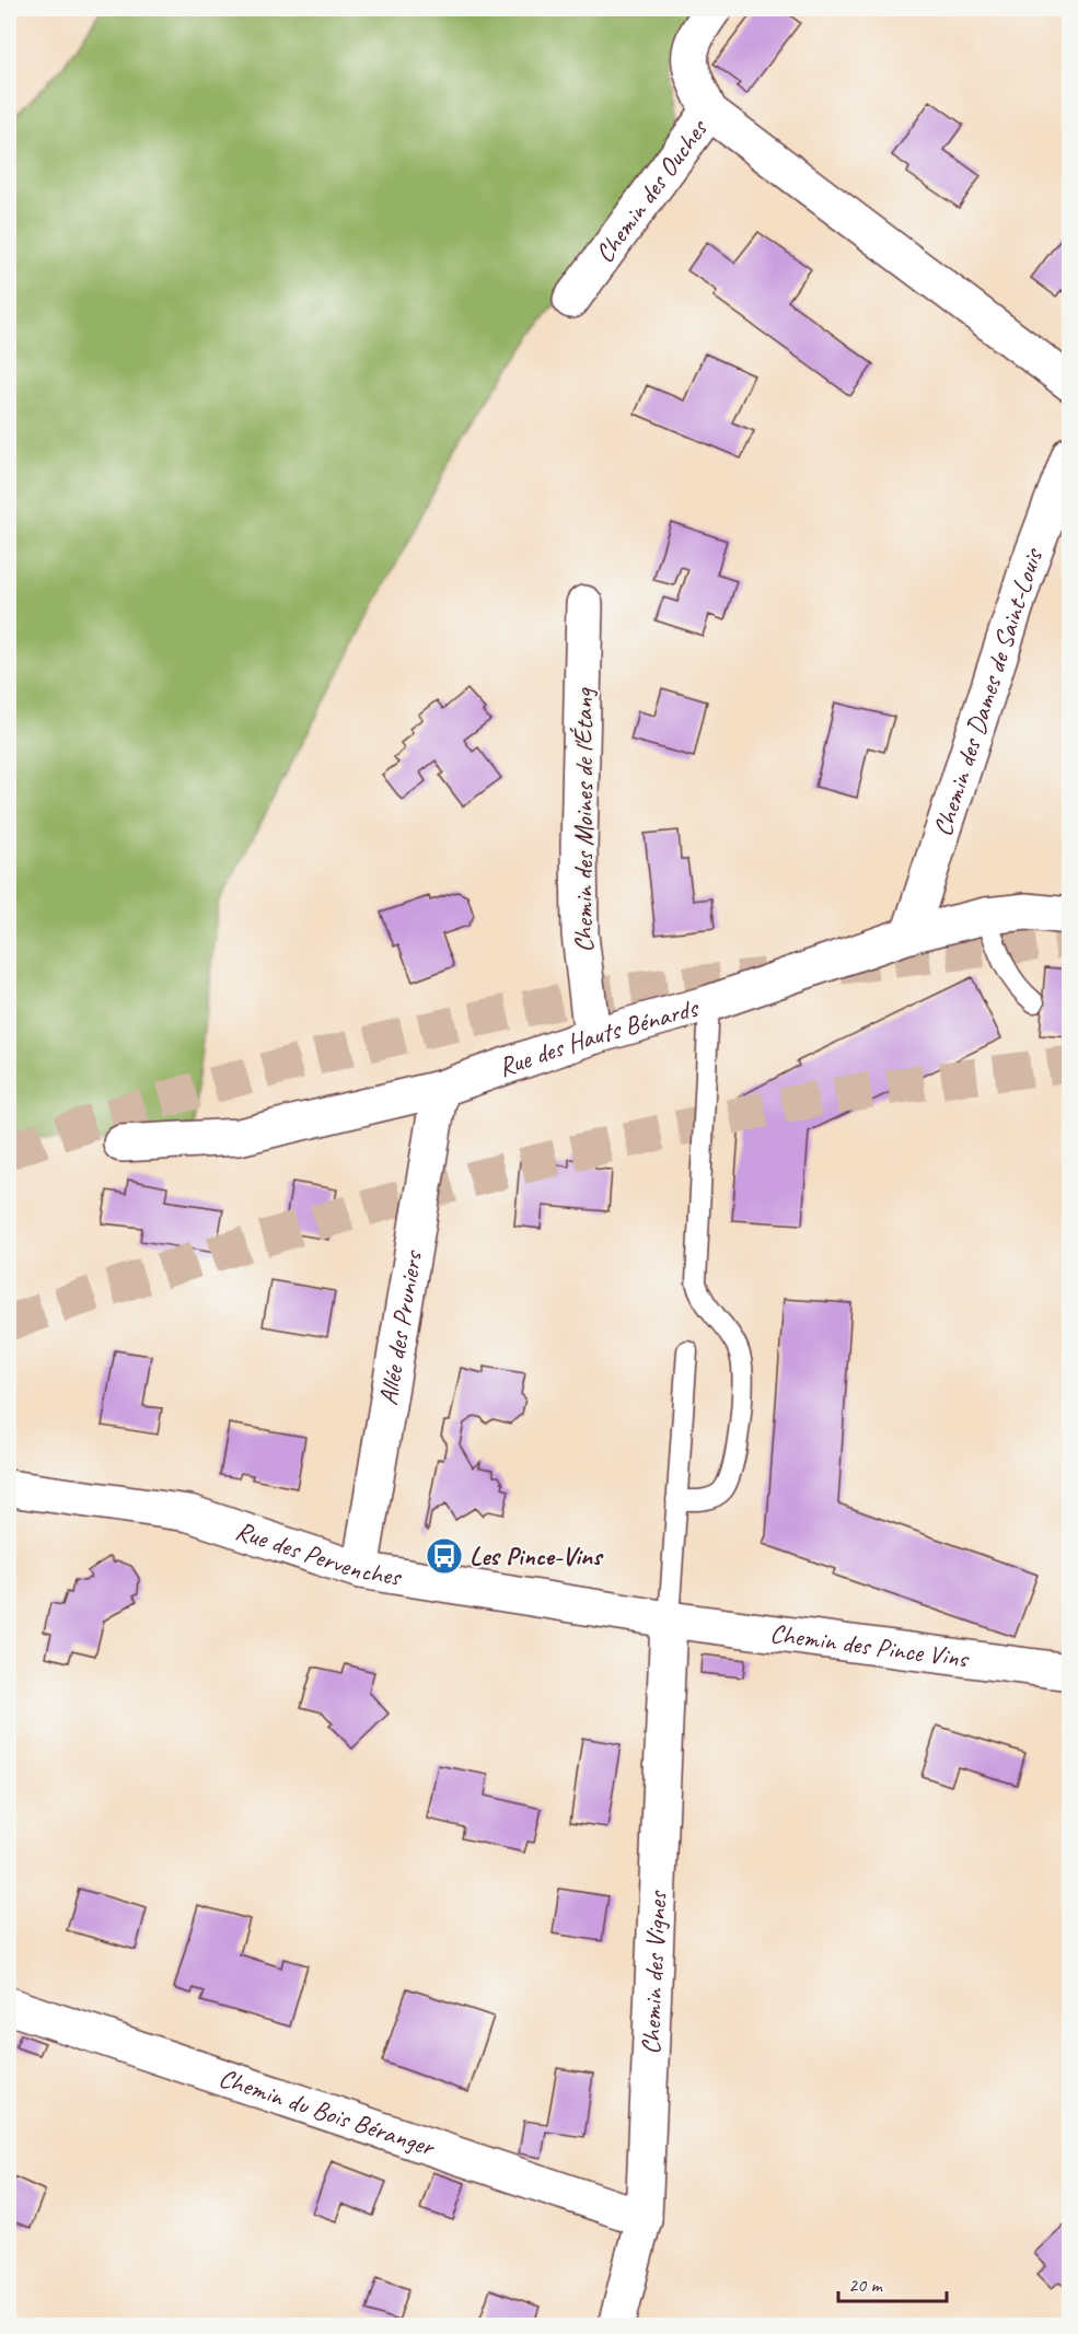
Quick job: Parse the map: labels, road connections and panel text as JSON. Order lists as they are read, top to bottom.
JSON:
{
  "streets": {
    "street": [
      "Chemin des Ouches",
      "Chemin des Dames de Saint-Louis",
      "Chemin des Moines de l'Étang",
      "Rue des Hauts Bénards",
      "Allée des Pruniers",
      "Rue des Pervenches",
      "Chemin des Pince Vins",
      "Chemin des Vignes",
      "Chemin du Bois Béranger"
    ]
  },
  "crossings": [
    ["Chemin des Dames de Saint-Louis", "Rue des Hauts Bénards"],
    ["Chemin des Moines de l'Étang", "Rue des Hauts Bénards"],
    ["Rue des Hauts Bénards", "Allée des Pruniers"],
    ["Allée des Pruniers", "Rue des Pervenches"],
    ["Rue des Pervenches", "Chemin des Pince Vins"],
    ["Rue des Pervenches", "Chemin des Vignes"],
    ["Chemin des Pince Vins", "Chemin des Vignes"],
    ["Chemin des Vignes", "Chemin du Bois Béranger"]
  ],
  "places": {
    "bus stop": ["Les Pince-Vins"]
  },
  "scale_bar": "20 m"
}
